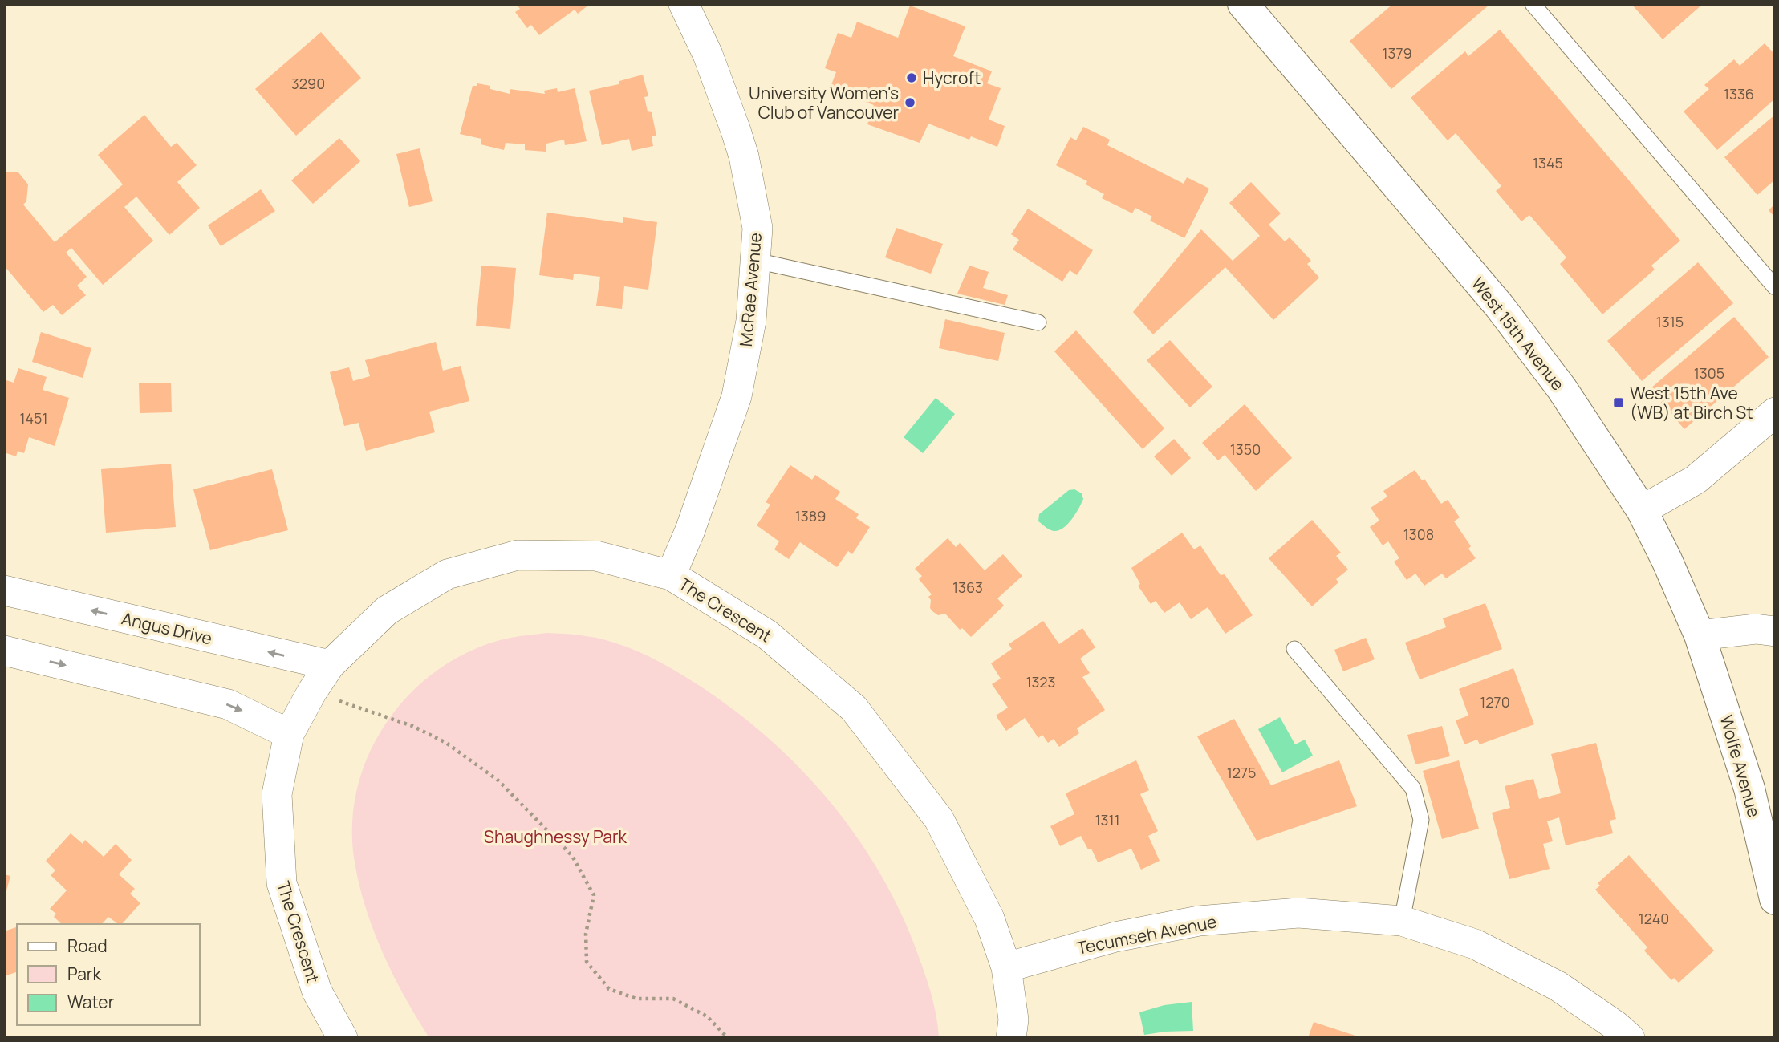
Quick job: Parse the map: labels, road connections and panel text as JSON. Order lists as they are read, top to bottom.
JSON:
{
  "streets": {
    "street": [
      "McRae Avenue",
      "West 15th Avenue",
      "The Crescent",
      "Angus Drive",
      "Wolfe Avenue",
      "Tecumseh Avenue"
    ]
  },
  "crossings": [
    ["McRae Avenue", "The Crescent"],
    ["West 15th Avenue", "Wolfe Avenue"],
    ["The Crescent", "Angus Drive"],
    ["The Crescent", "Tecumseh Avenue"]
  ],
  "parks": ["Shaughnessy Park"],
  "places": {
    "other": ["Hycroft", "University Women's Club of Vancouver"],
    "transit": ["West 15th Ave (WB) at Birch St"]
  },
  "house_numbers": [
    "1379",
    "3290",
    "1336",
    "1345",
    "1315",
    "1305",
    "1451",
    "1350",
    "1389",
    "1308",
    "1363",
    "1323",
    "1270",
    "1275",
    "1311",
    "1240"
  ],
  "legend": ["Road", "Park", "Water"]
}
